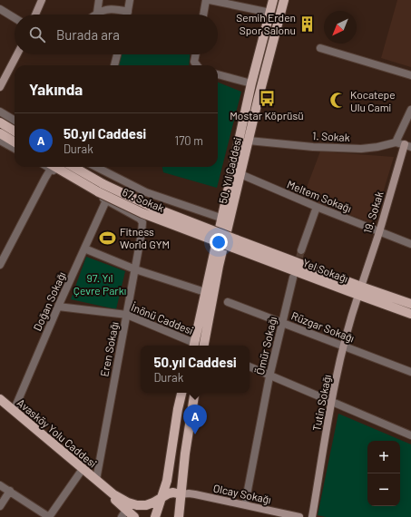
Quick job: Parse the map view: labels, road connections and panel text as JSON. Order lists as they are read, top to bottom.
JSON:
{
  "streets": {
    "main road": [
      "50. Yıl Caddesi",
      "67. Sokak",
      "19. Sokak",
      "Yel Sokağı",
      "Tutin Sokağı",
      "Avasköy Yolu Caddesi",
      "Olcay Sokağı"
    ],
    "street": [
      "1. Sokak",
      "Meltem Sokağı",
      "Doğan Sokağı",
      "İnönü Caddesi",
      "Rüzgar Sokağı",
      "Ömür Sokağı",
      "Eren Sokağı"
    ]
  },
  "crossings": [
    ["1. Sokak", "50. Yıl Caddesi"],
    ["1. Sokak", "19. Sokak"],
    ["50. Yıl Caddesi", "Meltem Sokağı"],
    ["50. Yıl Caddesi", "67. Sokak"],
    ["50. Yıl Caddesi", "İnönü Caddesi"],
    ["Meltem Sokağı", "19. Sokak"],
    ["67. Sokak", "Yel Sokağı"],
    ["67. Sokak", "Doğan Sokağı"],
    ["67. Sokak", "Eren Sokağı"],
    ["19. Sokak", "Yel Sokağı"],
    ["19. Sokak", "Tutin Sokağı"],
    ["Yel Sokağı", "Tutin Sokağı"],
    ["Doğan Sokağı", "İnönü Caddesi"],
    ["Doğan Sokağı", "Avasköy Yolu Caddesi"],
    ["İnönü Caddesi", "Eren Sokağı"],
    ["Rüzgar Sokağı", "Ömür Sokağı"],
    ["Rüzgar Sokağı", "Tutin Sokağı"],
    ["Ömür Sokağı", "Olcay Sokağı"],
    ["Eren Sokağı", "Avasköy Yolu Caddesi"],
    ["Avasköy Yolu Caddesi", "Olcay Sokağı"]
  ],
  "parks": ["97. Yıl Çevre Parkı"],
  "places": {
    "building": ["Semih Erden Spor Salonu"],
    "bus stop": ["Mostar Köprüsü"],
    "mosque": ["Kocatepe Ulu Cami"],
    "sports": ["Fitness World GYM"]
  },
  "north": "bottom left",
  "page": {
    "search": "Burada ara",
    "heading": "Yakında",
    "list": [
      {
        "mark": "A",
        "name": "50.yıl Caddesi",
        "note": "Durak",
        "value": "170 m"
      }
    ],
    "popup": ["50.yıl Caddesi", "Durak"],
    "pins": "A",
    "map_buttons": ["+", "−"]
  }
}
